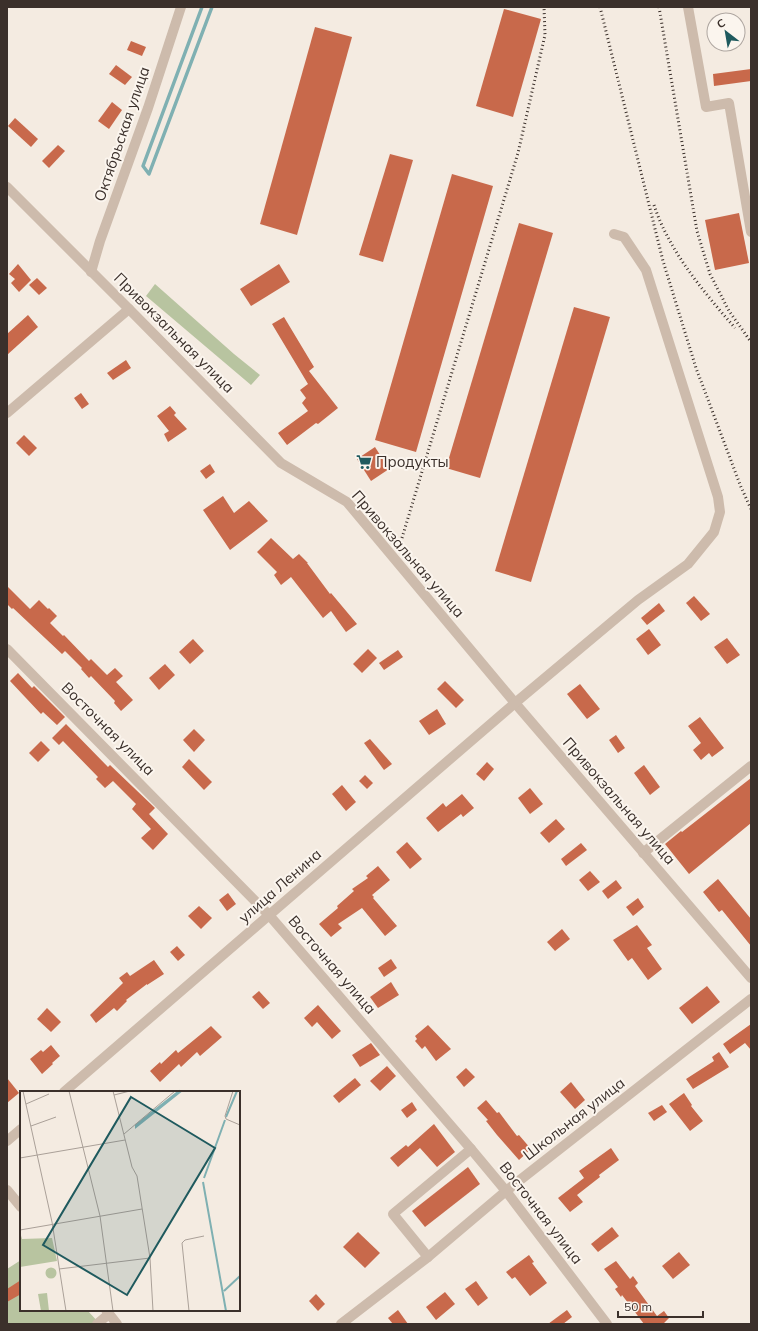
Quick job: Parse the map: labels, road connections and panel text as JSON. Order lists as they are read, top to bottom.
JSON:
{
  "streets": {
    "street": [
      "Октябрьская улица",
      "Привокзальная улица",
      "Восточная улица",
      "улица Ленина",
      "Школьная улица"
    ]
  },
  "crossings": [
    ["Октябрьская улица", "Привокзальная улица"],
    ["Привокзальная улица", "улица Ленина"],
    ["Восточная улица", "улица Ленина"],
    ["Восточная улица", "Школьная улица"]
  ],
  "places": {
    "supermarket": ["Продукты"]
  },
  "scale_bar": "50 m",
  "north": "top left"
}
